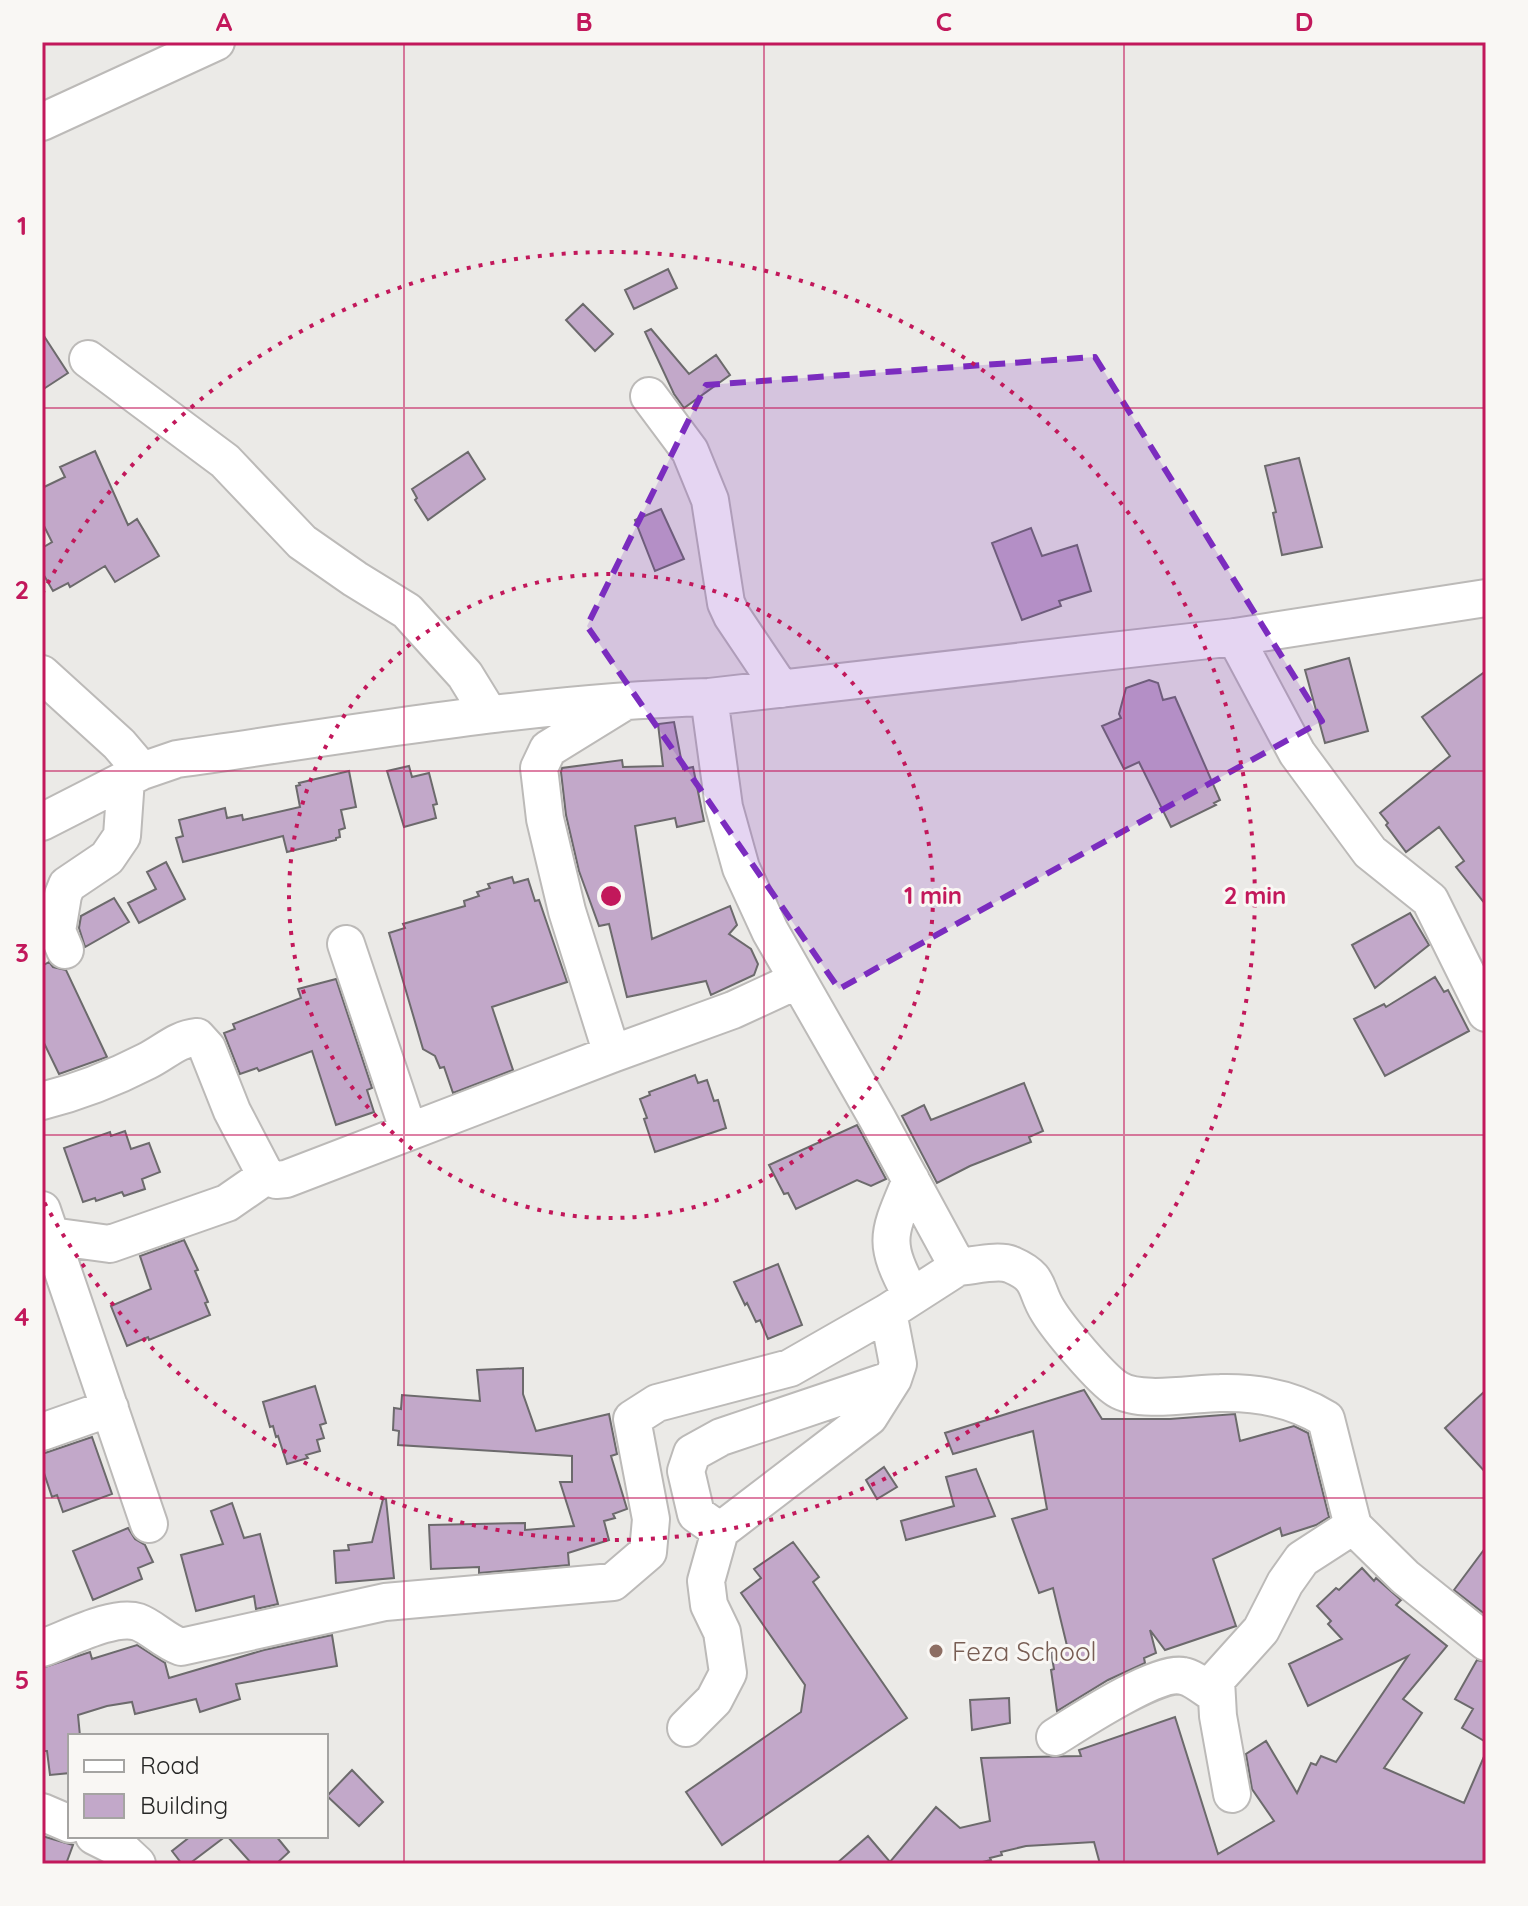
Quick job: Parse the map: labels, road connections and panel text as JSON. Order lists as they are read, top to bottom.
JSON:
{
  "places": ["Feza School"],
  "legend": ["Road", "Building"],
  "grid": {
    "columns": [
      "A",
      "B",
      "C",
      "D"
    ],
    "rows": [
      "1",
      "2",
      "3",
      "4",
      "5"
    ]
  },
  "rings": ["1 min", "2 min"]
}
